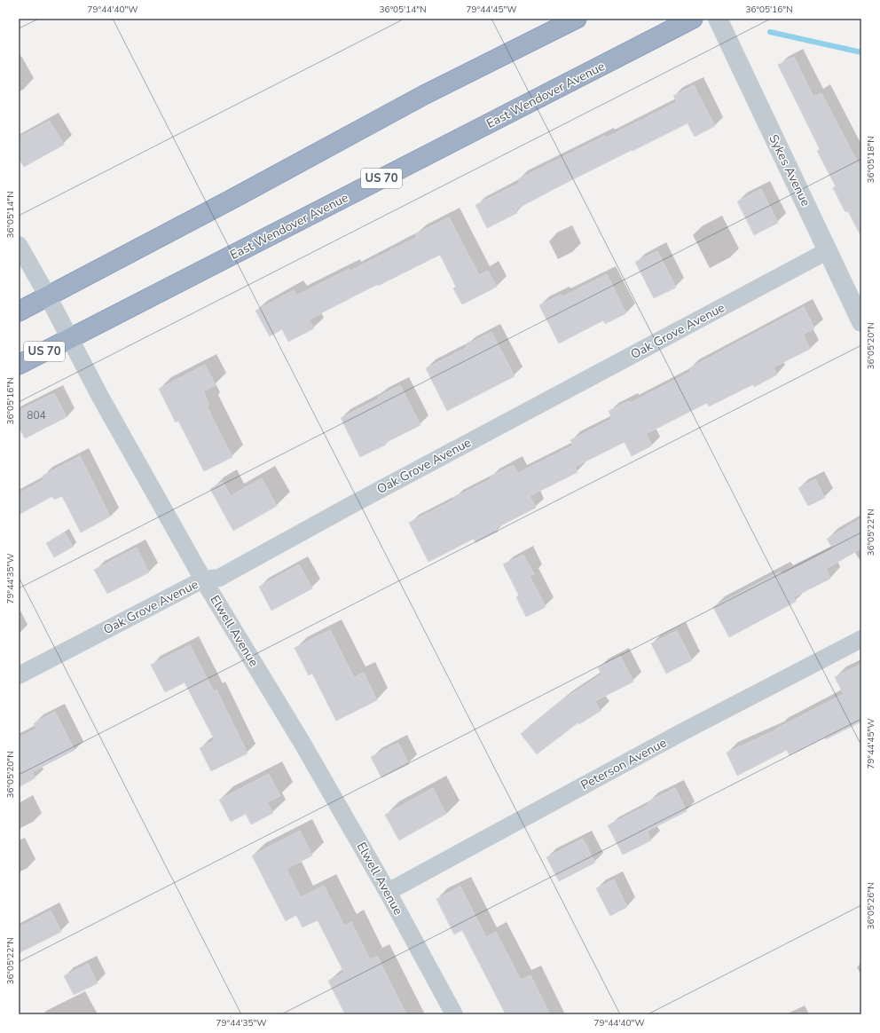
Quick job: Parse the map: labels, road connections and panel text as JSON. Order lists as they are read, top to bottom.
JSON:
{
  "streets": {
    "highway": ["East Wendover Avenue", "US 70"],
    "street": [
      "Sykes Avenue",
      "Oak Grove Avenue",
      "Elwell Avenue",
      "Peterson Avenue"
    ]
  },
  "crossings": [
    ["East Wendover Avenue", "Elwell Avenue"],
    ["Sykes Avenue", "Oak Grove Avenue"],
    ["Oak Grove Avenue", "Elwell Avenue"],
    ["Elwell Avenue", "Peterson Avenue"]
  ],
  "house_numbers": ["804"],
  "coordinates": [
    "79°44'40\"W",
    "36°05'14\"N",
    "79°44'45\"W",
    "36°05'16\"N",
    "36°05'18\"N",
    "36°05'20\"N",
    "36°05'22\"N",
    "79°44'35\"W",
    "36°05'26\"N"
  ]
}
